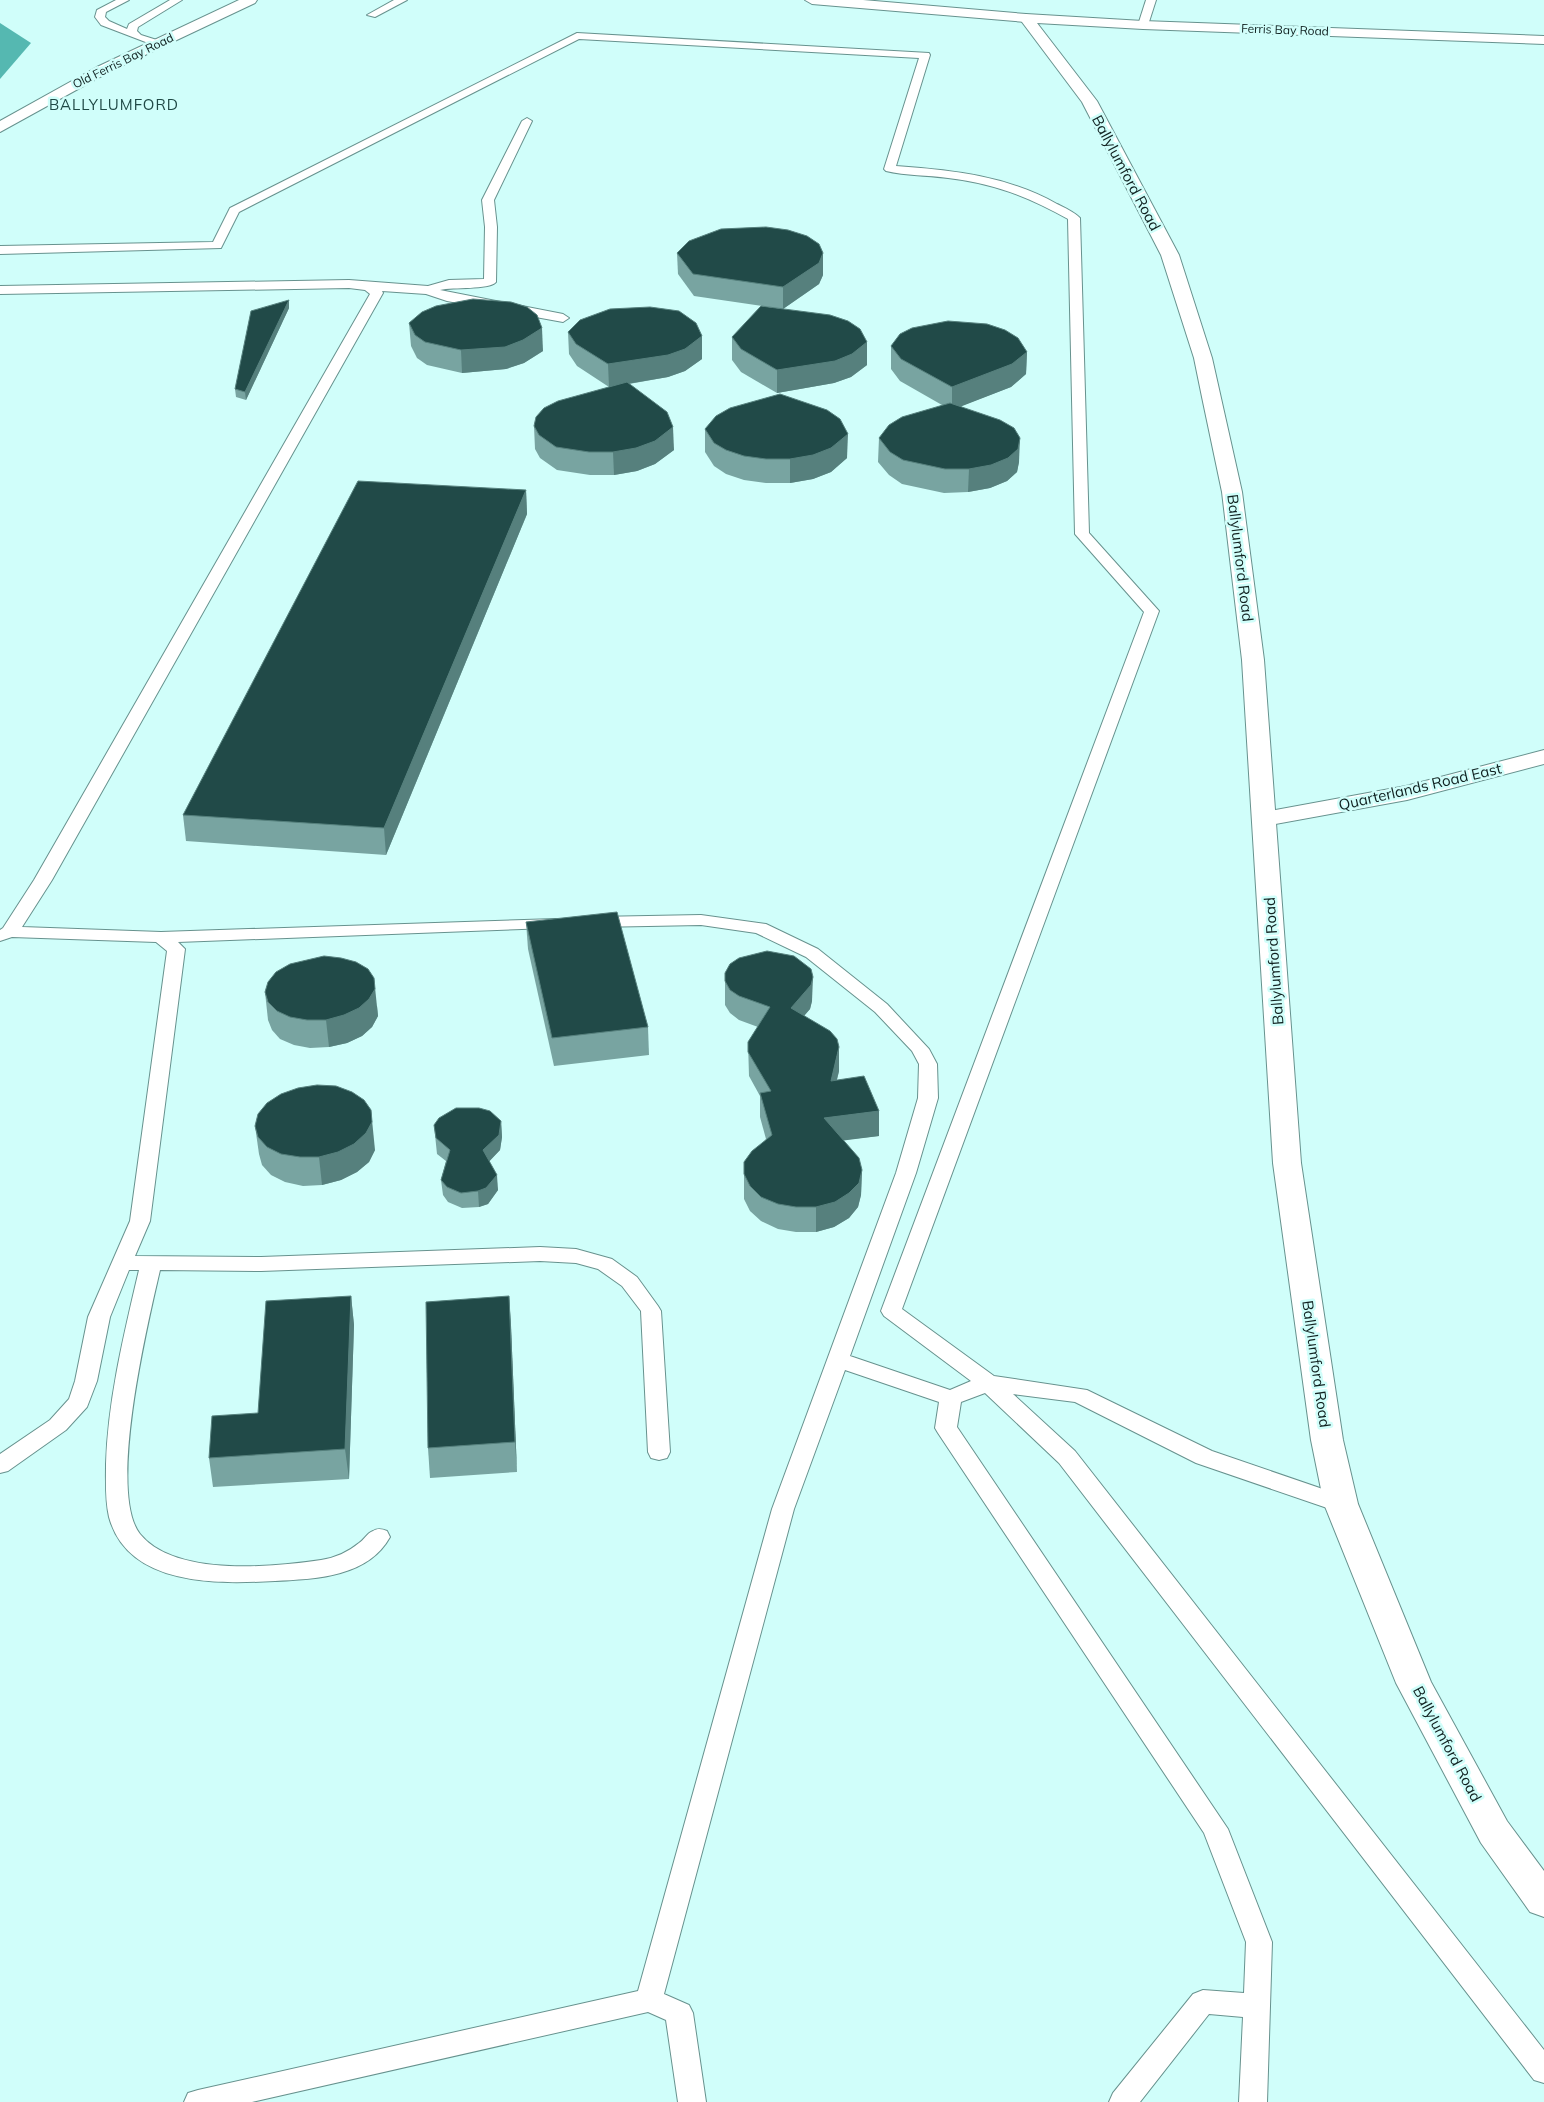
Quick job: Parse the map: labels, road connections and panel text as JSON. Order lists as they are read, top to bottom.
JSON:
{
  "streets": {
    "main road": [
      "Ferris Bay Road",
      "Old Ferris Bay Road",
      "Ballylumford Road",
      "Quarterlands Road East"
    ]
  },
  "crossings": [
    ["Ferris Bay Road", "Ballylumford Road"],
    ["Ballylumford Road", "Quarterlands Road East"]
  ],
  "districts": ["BALLYLUMFORD"]
}
